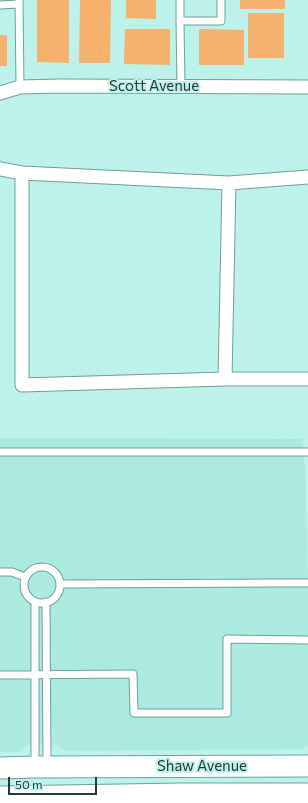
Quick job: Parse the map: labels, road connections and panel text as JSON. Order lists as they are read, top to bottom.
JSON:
{
  "streets": {
    "main road": ["Shaw Avenue"],
    "street": ["Scott Avenue"]
  },
  "scale_bar": "50 m"
}
